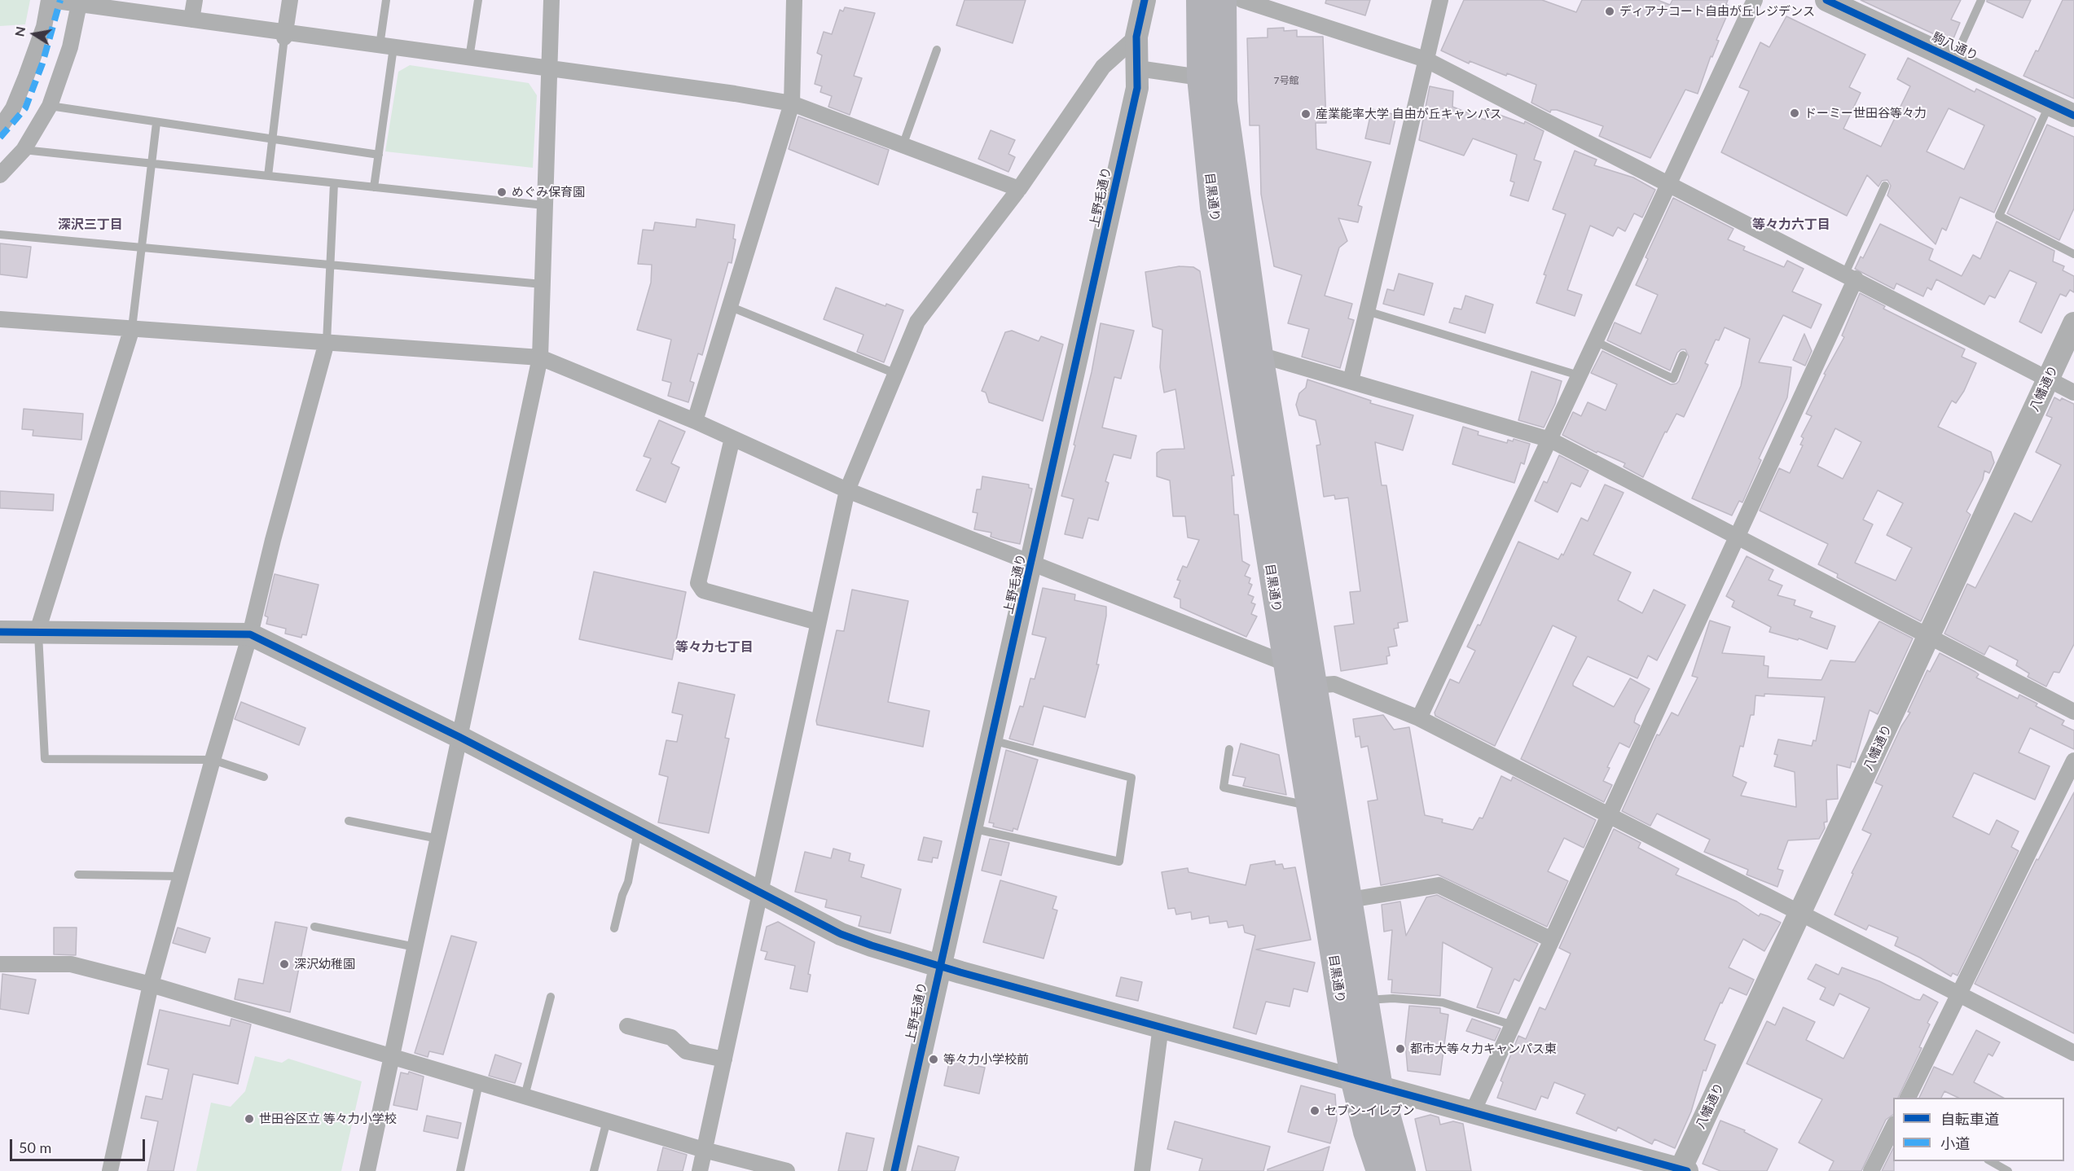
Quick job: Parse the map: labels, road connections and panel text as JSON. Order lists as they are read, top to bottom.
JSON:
{
  "streets": {
    "main road": ["目黒通り"],
    "street": ["駒八通り", "上野毛通り", "八幡通り"]
  },
  "districts": ["深沢三丁目", "等々力六丁目", "等々力七丁目"],
  "places": [
    "ディアナコート自由が丘レジデンス",
    "ドーミー世田谷等々力",
    "産業能率大学 自由が丘キャンパス",
    "めぐみ保育園",
    "深沢幼稚園",
    "都市大等々力キャンパス東",
    "等々力小学校前",
    "セブン-イレブン",
    "世田谷区立 等々力小学校"
  ],
  "house_numbers": ["7号館"],
  "legend": ["自転車道", "小道"],
  "scale_bar": "50 m",
  "north": "left"
}
